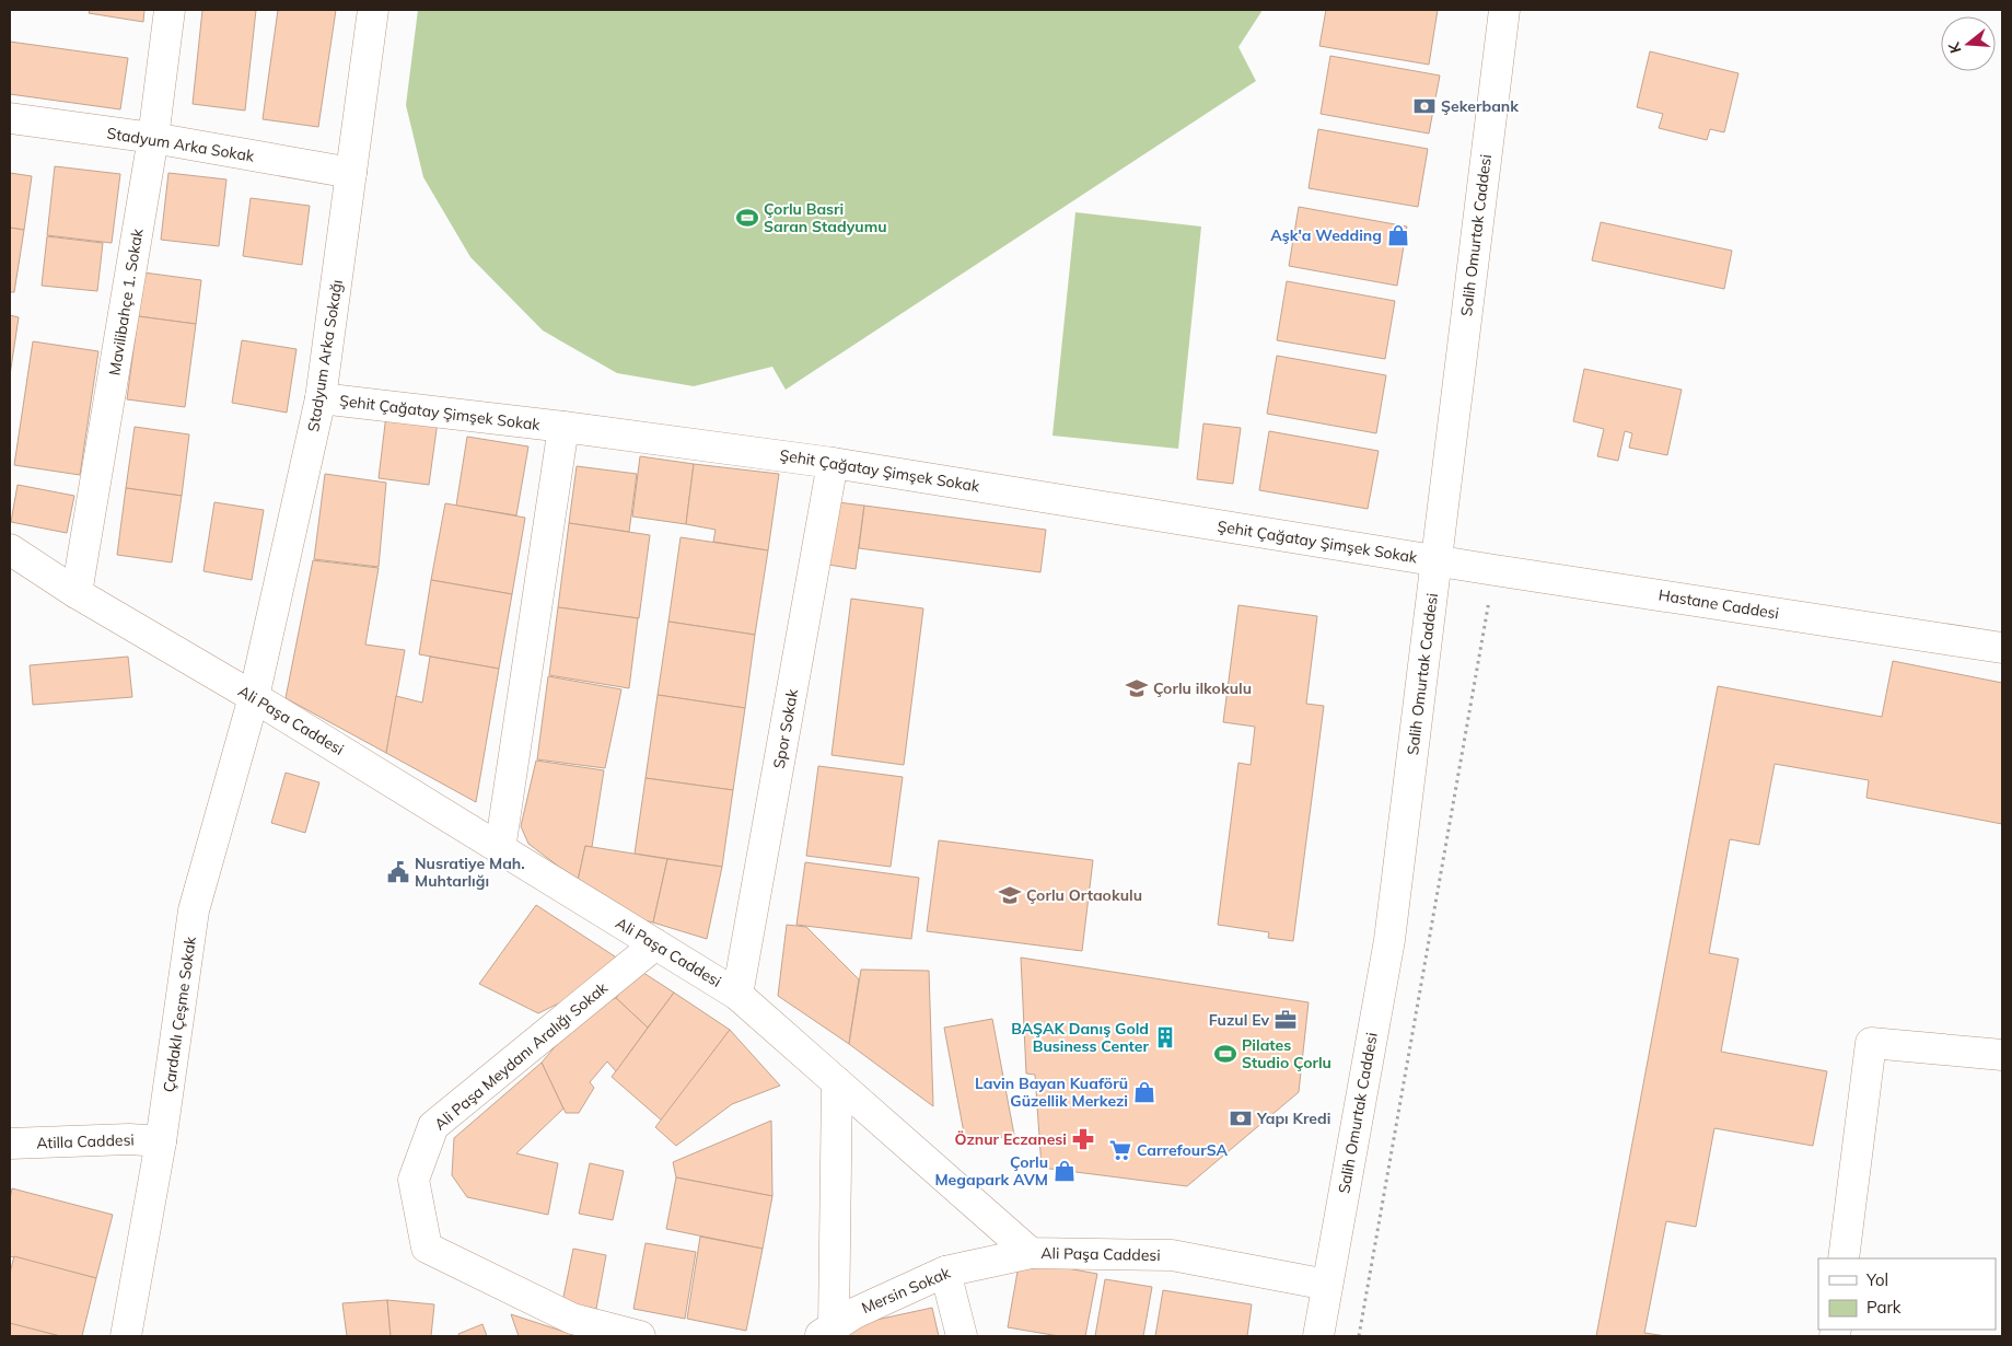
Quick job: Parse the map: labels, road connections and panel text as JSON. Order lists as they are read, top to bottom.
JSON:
{
  "streets": {
    "street": [
      "Stadyum Arka Sokak",
      "Salih Omurtak Caddesi",
      "Mavilibahçe 1. Sokak",
      "Stadyum Arka Sokağı",
      "Şehit Çağatay Şimşek Sokak",
      "Hastane Caddesi",
      "Ali Paşa Caddesi",
      "Spor Sokak",
      "Çardaklı Çeşme Sokak",
      "Ali Paşa Meydanı Aralığı Sokak",
      "Atilla Caddesi",
      "Mersin Sokak"
    ]
  },
  "crossings": [
    ["Stadyum Arka Sokak", "Mavilibahçe 1. Sokak"],
    ["Stadyum Arka Sokak", "Stadyum Arka Sokağı"],
    ["Salih Omurtak Caddesi", "Şehit Çağatay Şimşek Sokak"],
    ["Salih Omurtak Caddesi", "Hastane Caddesi"],
    ["Salih Omurtak Caddesi", "Ali Paşa Caddesi"],
    ["Mavilibahçe 1. Sokak", "Ali Paşa Caddesi"],
    ["Stadyum Arka Sokağı", "Şehit Çağatay Şimşek Sokak"],
    ["Stadyum Arka Sokağı", "Ali Paşa Caddesi"],
    ["Stadyum Arka Sokağı", "Çardaklı Çeşme Sokak"],
    ["Şehit Çağatay Şimşek Sokak", "Hastane Caddesi"],
    ["Şehit Çağatay Şimşek Sokak", "Spor Sokak"],
    ["Ali Paşa Caddesi", "Spor Sokak"],
    ["Ali Paşa Caddesi", "Çardaklı Çeşme Sokak"],
    ["Ali Paşa Caddesi", "Ali Paşa Meydanı Aralığı Sokak"],
    ["Ali Paşa Caddesi", "Mersin Sokak"],
    ["Çardaklı Çeşme Sokak", "Atilla Caddesi"]
  ],
  "places": {
    "bank": ["Şekerbank", "Yapı Kredi"],
    "sports": ["Çorlu Basri Saran Stadyumu", "Pilates Studio Çorlu"],
    "shop": ["Aşk'a Wedding", "Lavin Bayan Kuaförü Güzellik Merkezi", "Çorlu Megapark AVM"],
    "school or university": ["Çorlu ilkokulu", "Çorlu Ortaokulu"],
    "public building": ["Nusratiye Mah. Muhtarlığı"],
    "office": ["Fuzul Ev"],
    "building": ["BAŞAK Danış Gold Business Center"],
    "pharmacy": ["Öznur Eczanesi"],
    "supermarket": ["CarrefourSA"]
  },
  "legend": ["Yol", "Park"],
  "north": "left"
}
